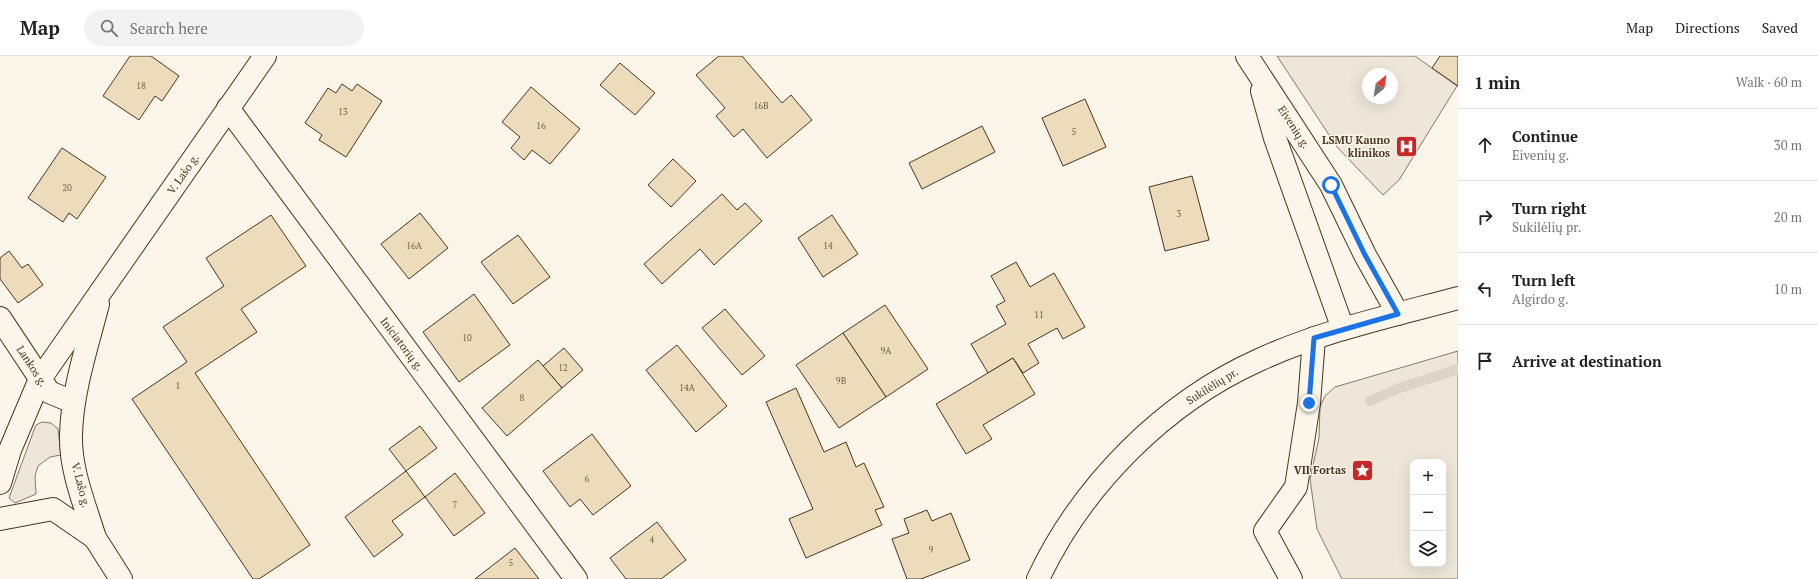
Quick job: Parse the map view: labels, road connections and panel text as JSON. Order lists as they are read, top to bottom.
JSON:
{
  "streets": {
    "street": [
      "Eivenių g.",
      "V. Lašo g.",
      "Iniciatorių g.",
      "Lankos g.",
      "Sukilėlių pr."
    ]
  },
  "crossings": [
    ["Eivenių g.", "Sukilėlių pr."],
    ["V. Lašo g.", "Iniciatorių g."],
    ["V. Lašo g.", "Lankos g."]
  ],
  "places": {
    "hospital": ["LSMU Kauno klinikos"],
    "place": ["VII Fortas"]
  },
  "house_numbers": [
    "18",
    "16B",
    "13",
    "16",
    "5",
    "20",
    "3",
    "16A",
    "14",
    "11",
    "10",
    "9A",
    "12",
    "9B",
    "1",
    "14A",
    "8",
    "6",
    "7",
    "4",
    "9",
    "5"
  ],
  "north": "top right",
  "page": {
    "header": "Map",
    "search": "Search here",
    "nav": ["Map", "Directions", "Saved"],
    "heading": ["1 min", "Walk · 60 m"],
    "list": [
      ["Continue", "Eivenių g.", "30 m"],
      ["Turn right", "Sukilėlių pr.", "20 m"],
      ["Turn left", "Algirdo g.", "10 m"],
      "Arrive at destination"
    ],
    "map_buttons": ["+", "−"]
  }
}
